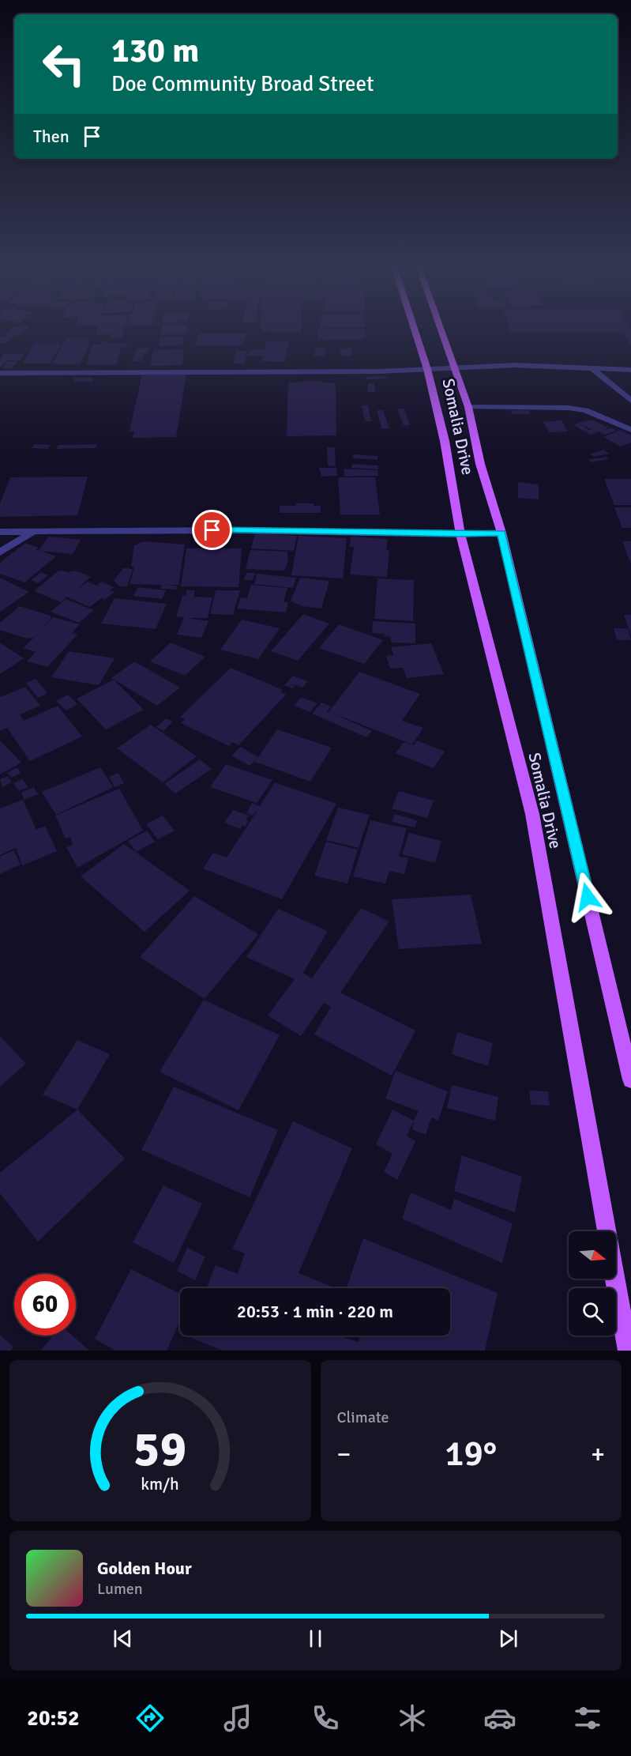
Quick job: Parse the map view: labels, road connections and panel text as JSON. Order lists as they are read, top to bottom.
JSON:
{
  "streets": {
    "main road": ["Somalia Drive"]
  },
  "north": "right",
  "page": {
    "turn": ["130 m", "Doe Community Broad Street"],
    "then": "Then",
    "limit": "60",
    "trip": "20:53 · 1 min · 220 m",
    "tile": "Climate",
    "heat": ["−", "19°", "+"],
    "song": ["Golden Hour", "Lumen"],
    "tabs": "20:52",
    "gauge": ["59", "km/h"]
  }
}
